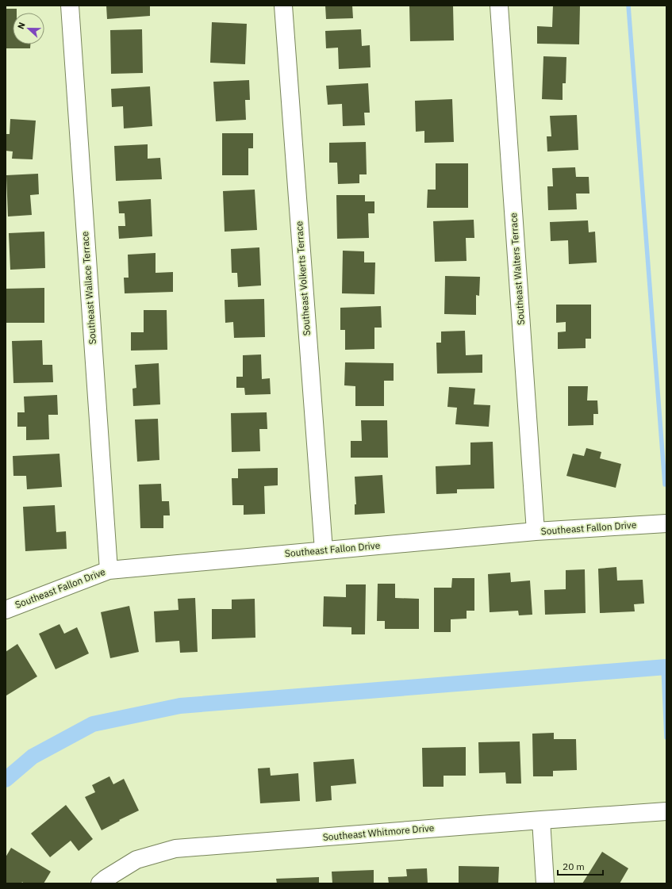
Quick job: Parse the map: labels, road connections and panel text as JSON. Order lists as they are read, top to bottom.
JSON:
{
  "streets": {
    "street": [
      "Southeast Walters Terrace",
      "Southeast Volkerts Terrace",
      "Southeast Wallace Terrace",
      "Southeast Fallon Drive",
      "Southeast Whitmore Drive"
    ]
  },
  "crossings": [
    ["Southeast Walters Terrace", "Southeast Fallon Drive"],
    ["Southeast Volkerts Terrace", "Southeast Fallon Drive"],
    ["Southeast Wallace Terrace", "Southeast Fallon Drive"]
  ],
  "scale_bar": "20 m",
  "north": "left"
}
